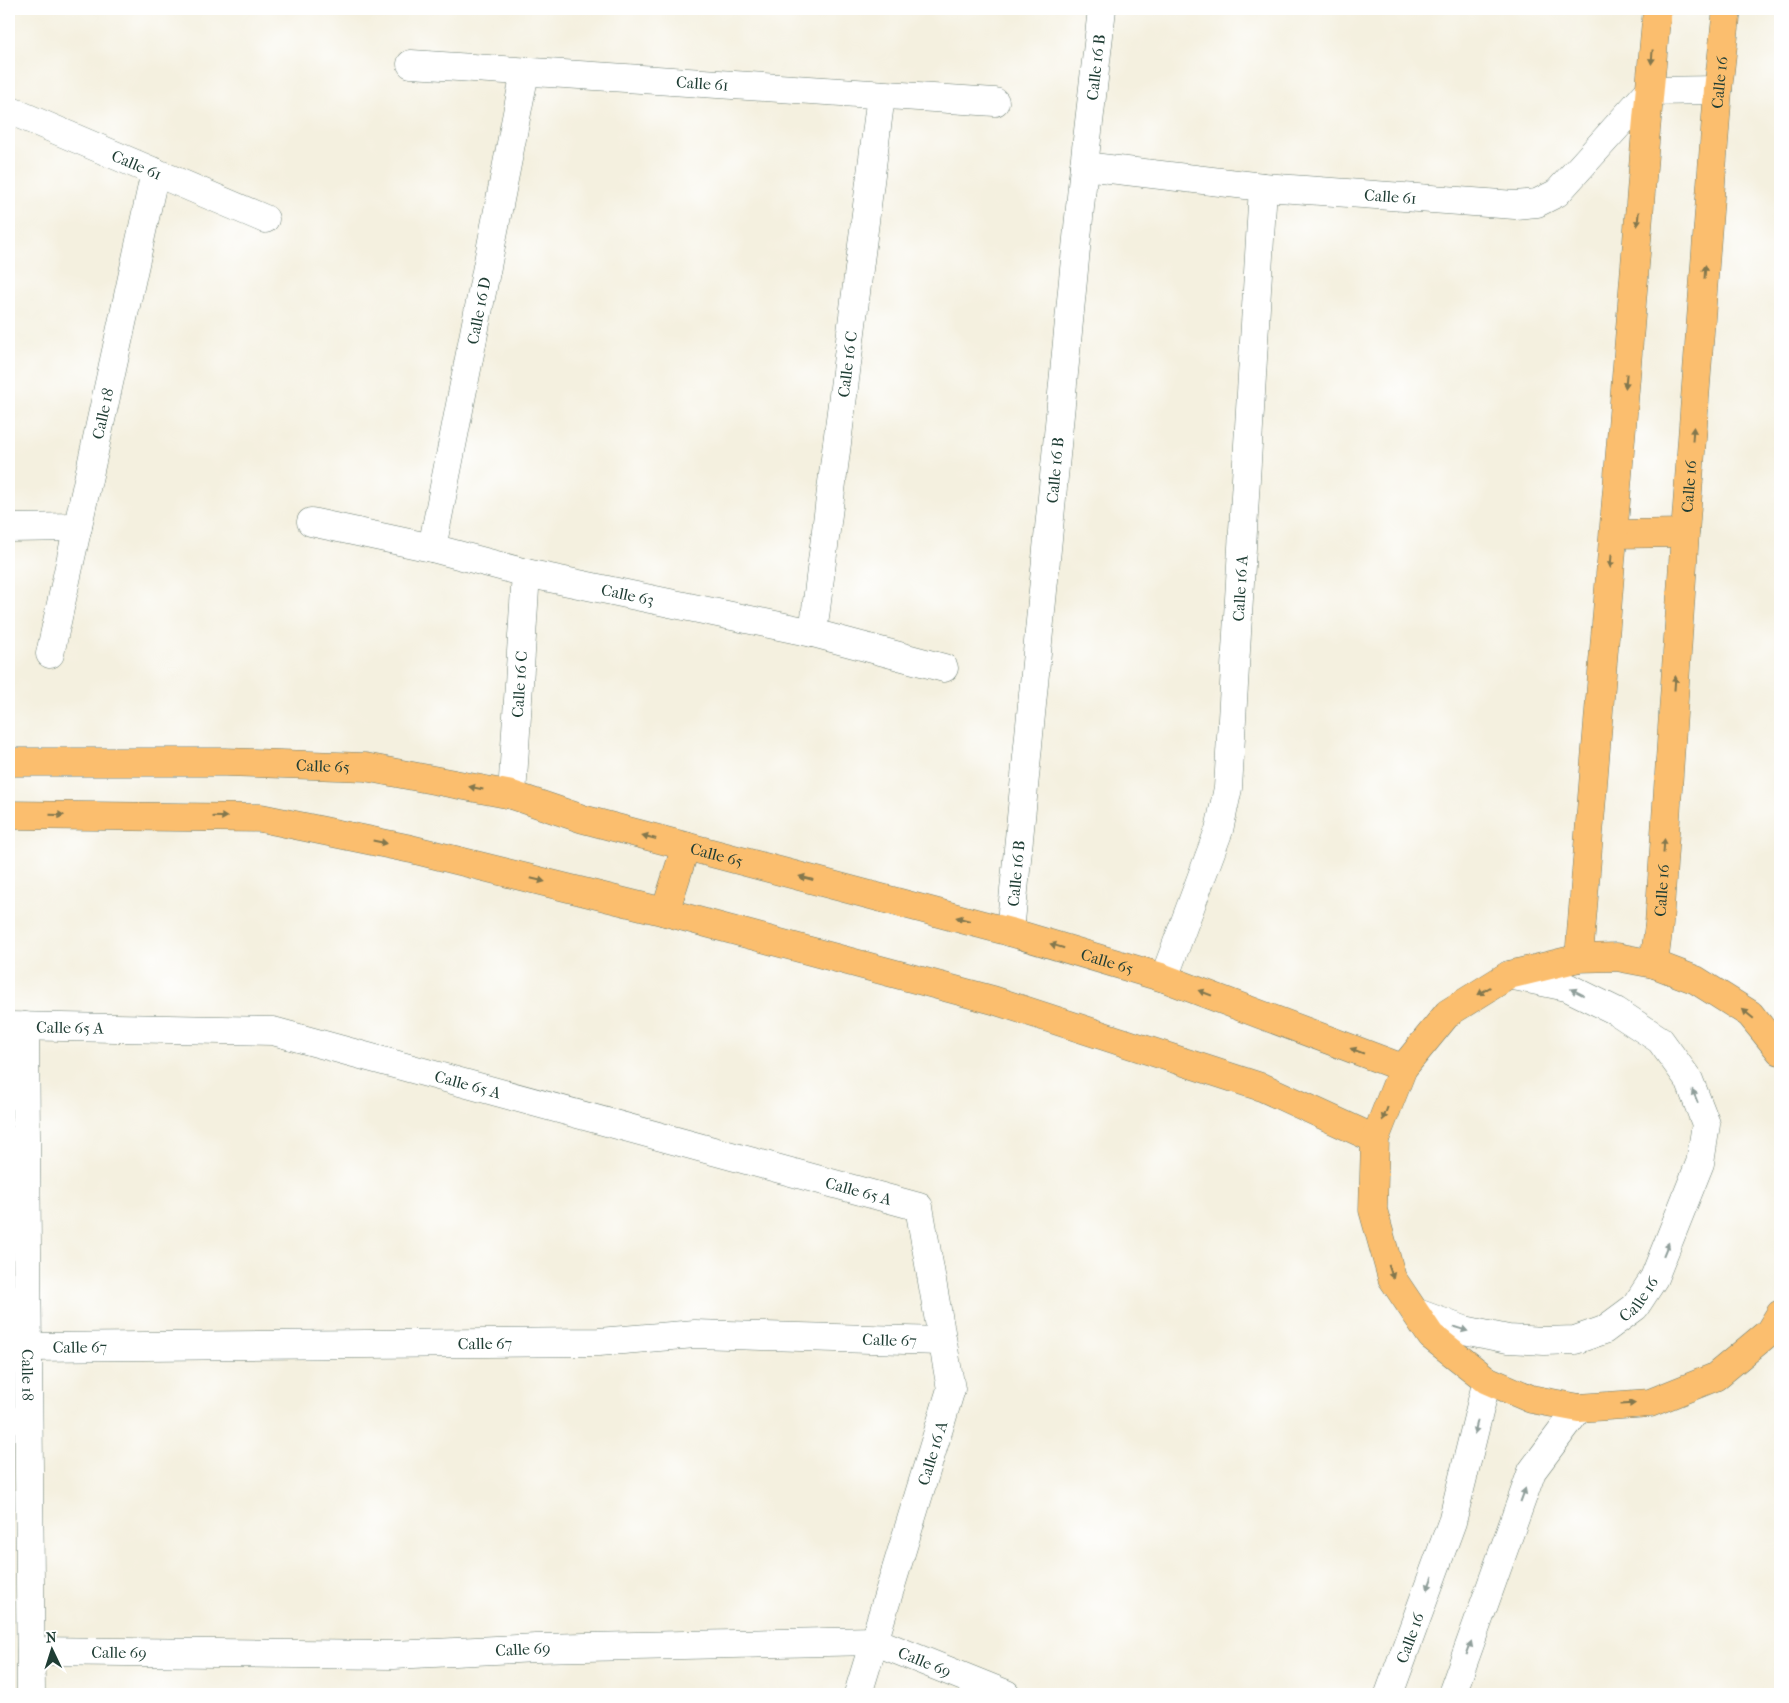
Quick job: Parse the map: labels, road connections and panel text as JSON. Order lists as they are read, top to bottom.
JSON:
{
  "streets": {
    "main road": ["Calle 16", "Calle 65"],
    "street": [
      "Calle 16 B",
      "Calle 61",
      "Calle 16 D",
      "Calle 16 C",
      "Calle 18",
      "Calle 16 A",
      "Calle 63",
      "Calle 65 A",
      "Calle 67",
      "Calle 69"
    ]
  },
  "crossings": [
    ["Calle 16 B", "Calle 61"],
    ["Calle 16 B", "Calle 65"],
    ["Calle 61", "Calle 16 D"],
    ["Calle 61", "Calle 16 C"],
    ["Calle 61", "Calle 18"],
    ["Calle 61", "Calle 16 A"],
    ["Calle 16 D", "Calle 63"],
    ["Calle 16 C", "Calle 63"],
    ["Calle 16 C", "Calle 65"],
    ["Calle 18", "Calle 65 A"],
    ["Calle 18", "Calle 67"],
    ["Calle 18", "Calle 69"],
    ["Calle 16 A", "Calle 65"],
    ["Calle 16 A", "Calle 65 A"],
    ["Calle 16 A", "Calle 67"],
    ["Calle 16 A", "Calle 69"]
  ],
  "north": "top"
}
